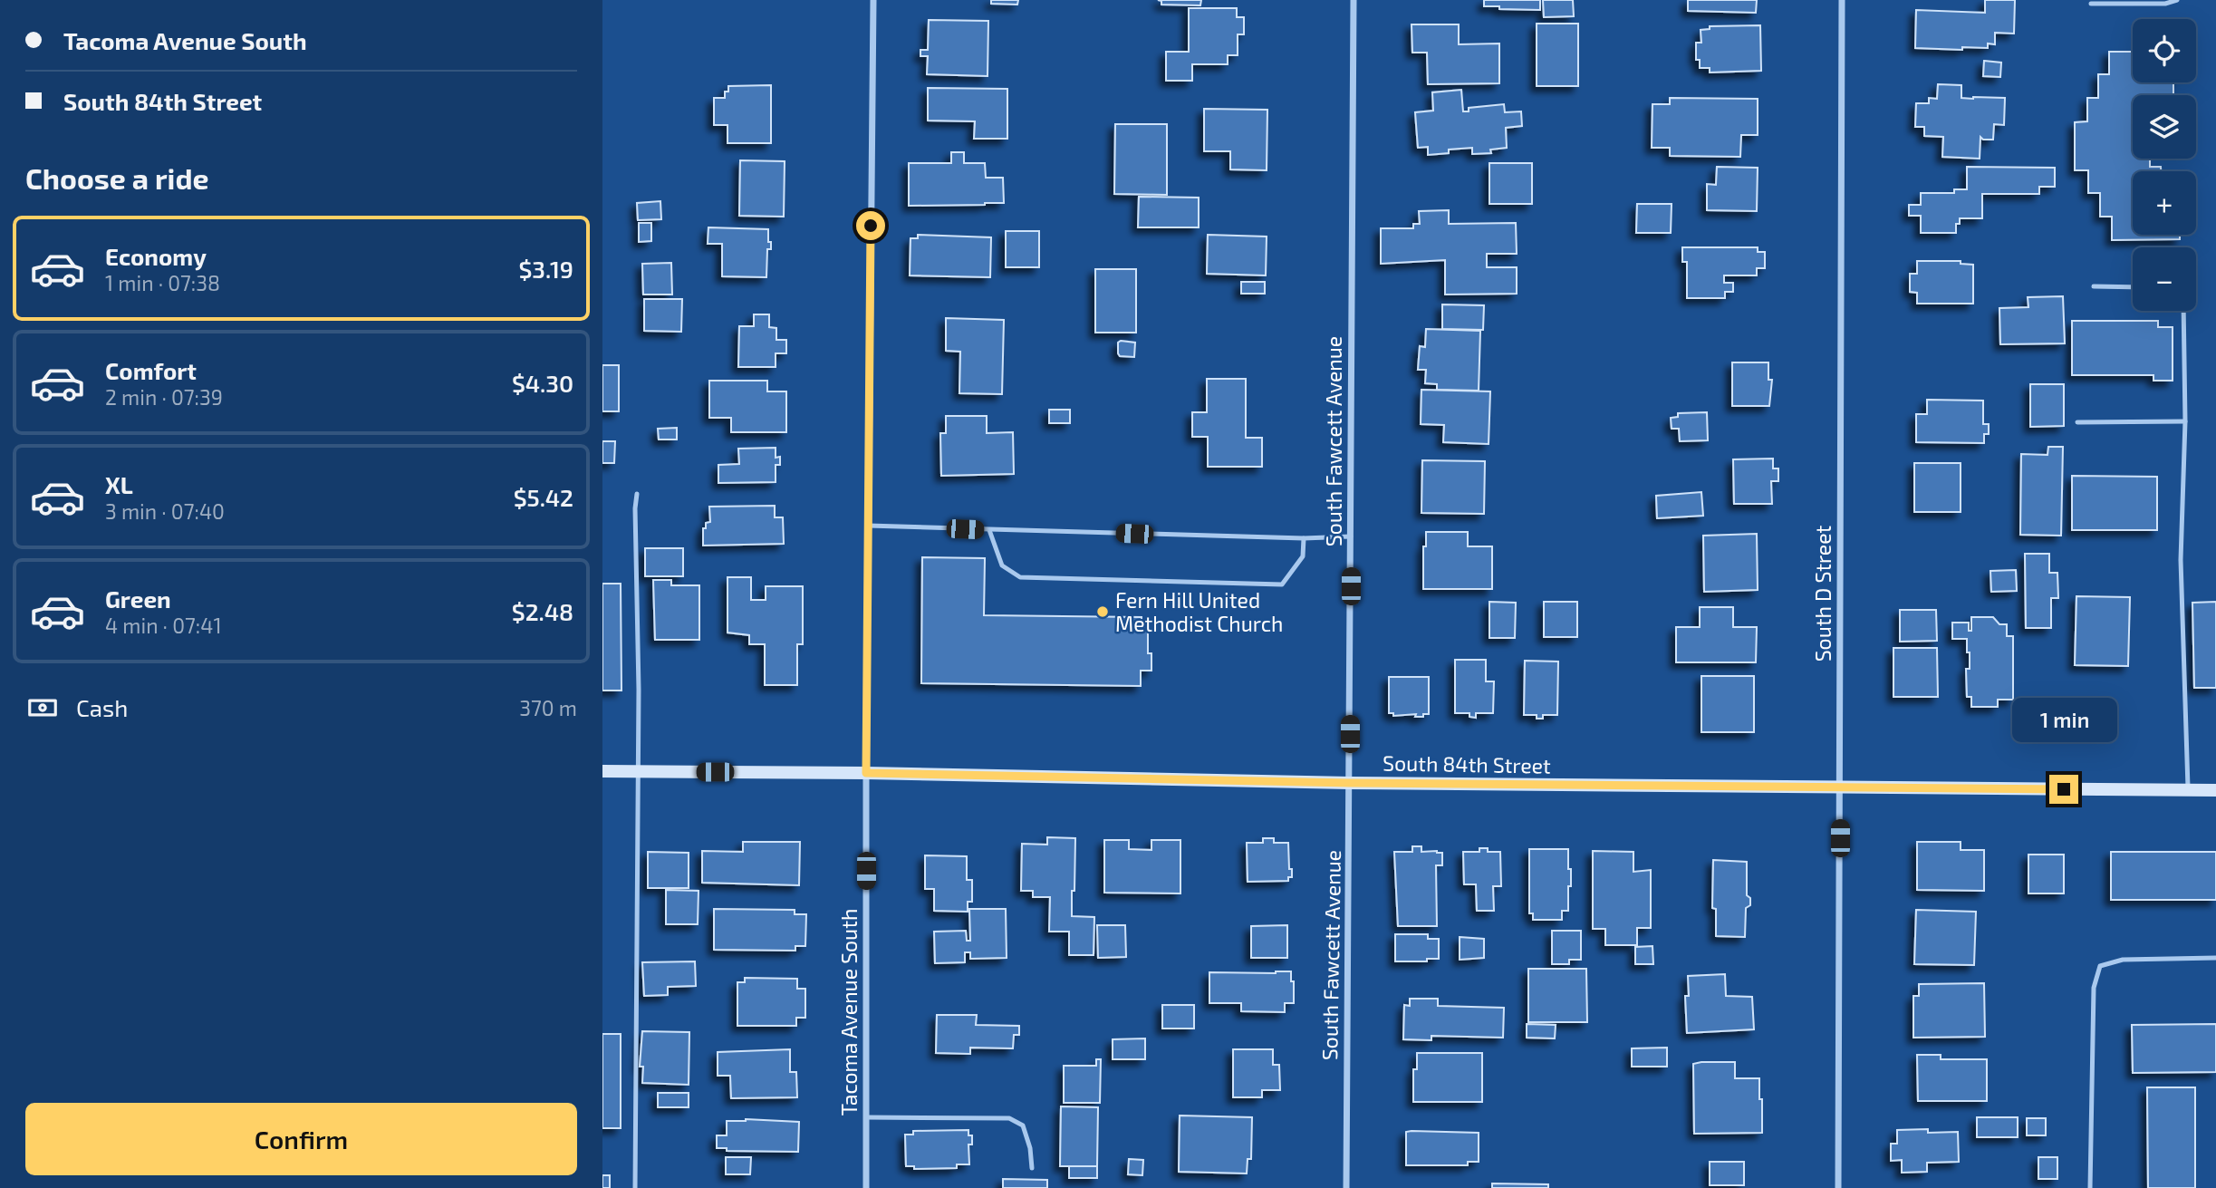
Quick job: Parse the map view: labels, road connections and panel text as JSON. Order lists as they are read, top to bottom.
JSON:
{
  "streets": {
    "main road": ["South 84th Street"],
    "street": ["South Fawcett Avenue", "South D Street", "Tacoma Avenue South"]
  },
  "crossings": [
    ["South Fawcett Avenue", "South 84th Street"],
    ["South D Street", "South 84th Street"],
    ["South 84th Street", "Tacoma Avenue South"]
  ],
  "places": ["Fern Hill United Methodist Church"],
  "page": {
    "banner": ["Tacoma Avenue South", "South 84th Street"],
    "map_buttons": ["+", "−"],
    "heading": "Choose a ride",
    "list": [
      {
        "name": "Economy",
        "note": "1 min · 07:38",
        "value": "$3.19"
      },
      {
        "name": "Comfort",
        "note": "2 min · 07:39",
        "value": "$4.30"
      },
      {
        "name": "XL",
        "note": "3 min · 07:40",
        "value": "$5.42"
      },
      {
        "name": "Green",
        "note": "4 min · 07:41",
        "value": "$2.48"
      }
    ],
    "pay": ["Cash", "370 m"],
    "bubble": "1 min",
    "buttons": "Confirm"
  }
}
